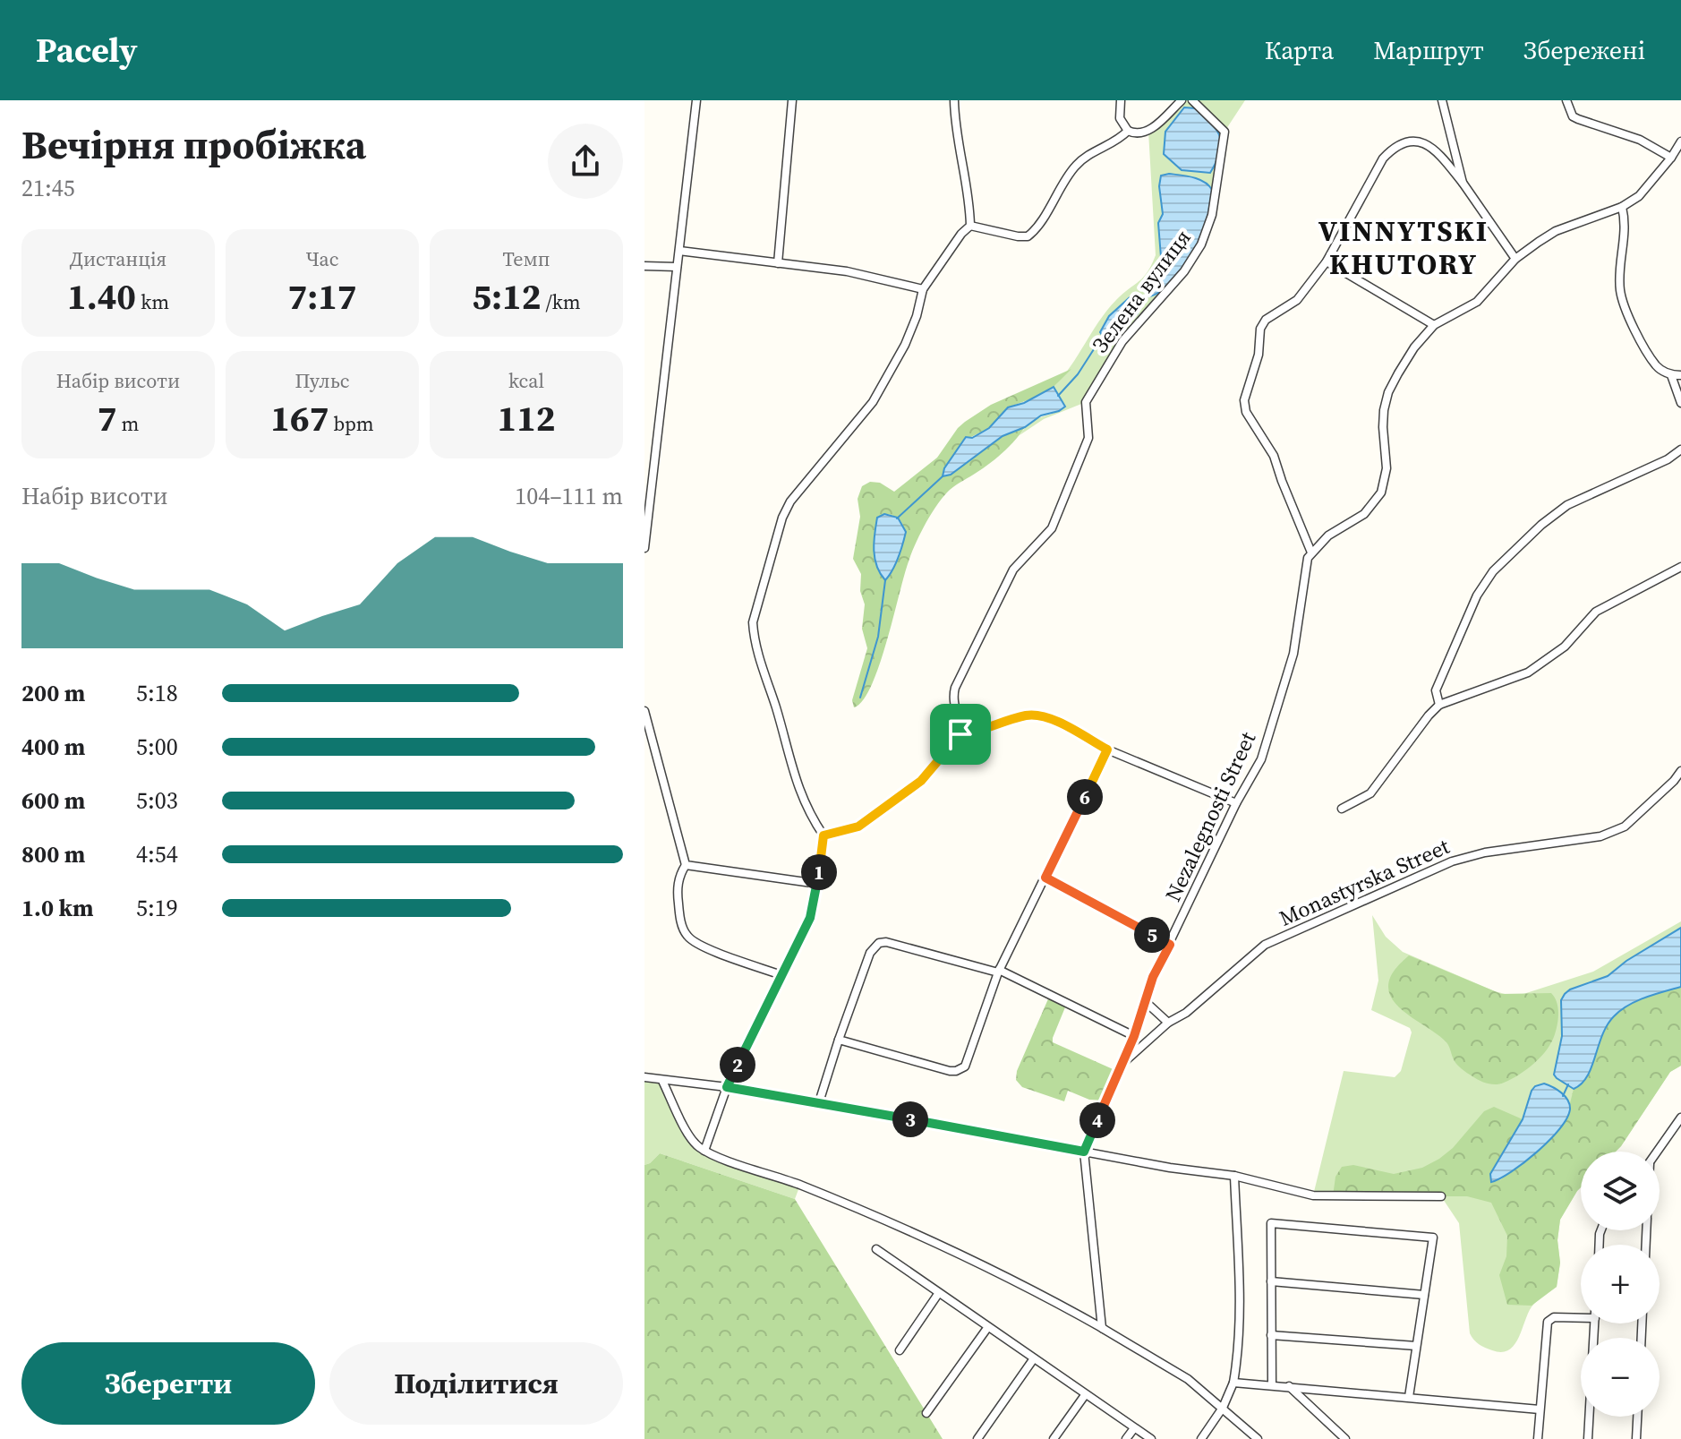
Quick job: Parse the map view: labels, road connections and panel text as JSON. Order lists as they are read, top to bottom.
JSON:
{
  "streets": {
    "street": ["Зелена вулиця", "Monastyrska Street"]
  },
  "districts": ["VINNYTSKI KHUTORY"],
  "page": {
    "header": "Pacely",
    "nav": ["Карта", "Маршрут", "Збережені"],
    "heading": ["Вечірня пробіжка", "21:45"],
    "stats": [
      ["Дистанція", "1.40 km"],
      ["Час", "7:17"],
      ["Темп", "5:12 /km"],
      ["Набір висоти", "7 m"],
      ["Пульс", "167 bpm"],
      ["kcal", "112"]
    ],
    "chart": ["Набір висоти", "104–111 m"],
    "list": [
      {
        "name": "200 m",
        "note": "5:18"
      },
      {
        "name": "400 m",
        "note": "5:00"
      },
      {
        "name": "600 m",
        "note": "5:03"
      },
      {
        "name": "800 m",
        "note": "4:54"
      },
      {
        "name": "1.0 km",
        "note": "5:19"
      }
    ],
    "pins": [
      "6",
      "1",
      "5",
      "2",
      "3",
      "4"
    ],
    "map_buttons": ["+", "−"],
    "buttons": ["Зберегти", "Поділитися"]
  }
}
